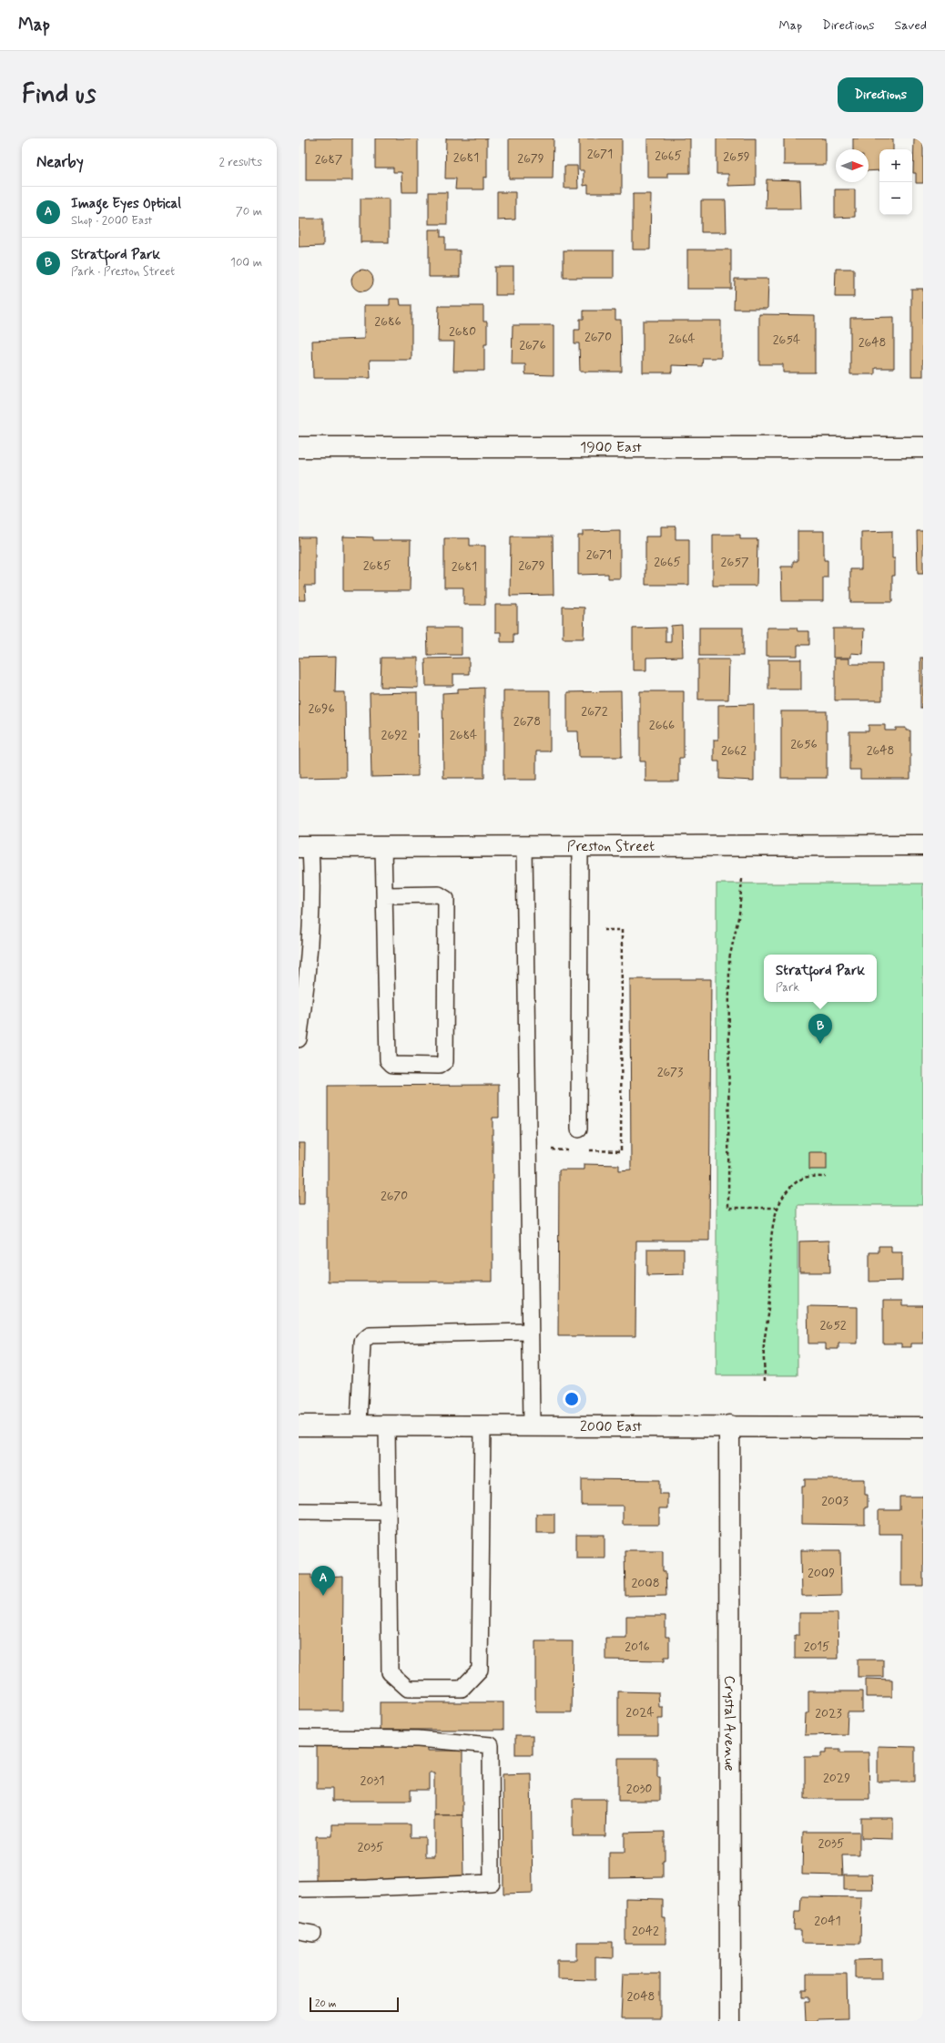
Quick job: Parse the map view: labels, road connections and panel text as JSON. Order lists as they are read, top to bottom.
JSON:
{
  "streets": {
    "street": [
      "1900 East",
      "Preston Street",
      "2000 East",
      "Crystal Avenue"
    ]
  },
  "crossings": [
    ["2000 East", "Crystal Avenue"]
  ],
  "house_numbers": [
    "2671",
    "2665",
    "2659",
    "2681",
    "2679",
    "2687",
    "2686",
    "2680",
    "2670",
    "2664",
    "2654",
    "2648",
    "2676",
    "2671",
    "2665",
    "2657",
    "2685",
    "2679",
    "2681",
    "2696",
    "2672",
    "2678",
    "2666",
    "2692",
    "2684",
    "2656",
    "2662",
    "2648",
    "2673",
    "2670",
    "2652",
    "2003",
    "2009",
    "2008",
    "2016",
    "2015",
    "2024",
    "2023",
    "2029",
    "2031",
    "2030",
    "2035",
    "2035",
    "2041",
    "2042",
    "2048"
  ],
  "scale_bar": "20 m",
  "north": "right",
  "page": {
    "header": "Map",
    "nav": ["Map", "Directions", "Saved"],
    "buttons": "Directions",
    "title": "Find us",
    "heading": ["Nearby", "2 results"],
    "map_buttons": ["+", "−"],
    "list": [
      {
        "mark": "A",
        "name": "Image Eyes Optical",
        "note": "Shop · 2000 East",
        "value": "70 m"
      },
      {
        "mark": "B",
        "name": "Stratford Park",
        "note": "Park · Preston Street",
        "value": "100 m"
      }
    ],
    "popup": ["Stratford Park", "Park"],
    "pins": ["B", "A"],
    "scale": "20 m"
  }
}
